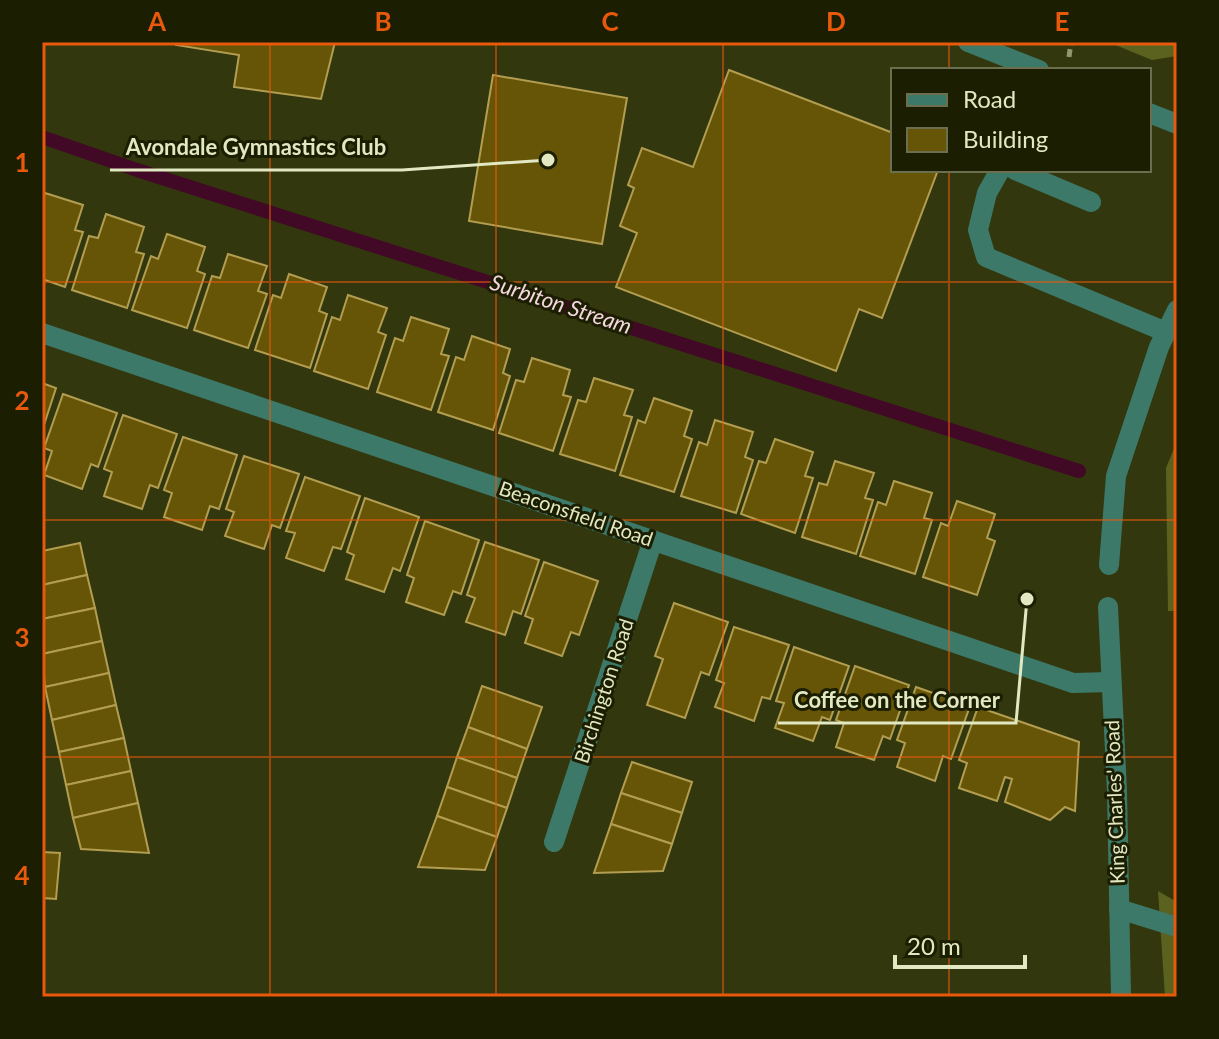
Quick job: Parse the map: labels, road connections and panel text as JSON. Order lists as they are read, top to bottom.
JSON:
{
  "streets": {
    "street": ["Beaconsfield Road", "Birchington Road", "King Charles' Road"]
  },
  "crossings": [
    ["Beaconsfield Road", "Birchington Road"],
    ["Beaconsfield Road", "King Charles' Road"]
  ],
  "water": ["Surbiton Stream"],
  "places": ["Avondale Gymnastics Club", "Coffee on the Corner"],
  "legend": ["Road", "Building"],
  "scale_bar": "20 m",
  "grid": {
    "columns": [
      "A",
      "B",
      "C",
      "D",
      "E"
    ],
    "rows": [
      "1",
      "2",
      "3",
      "4"
    ]
  }
}
